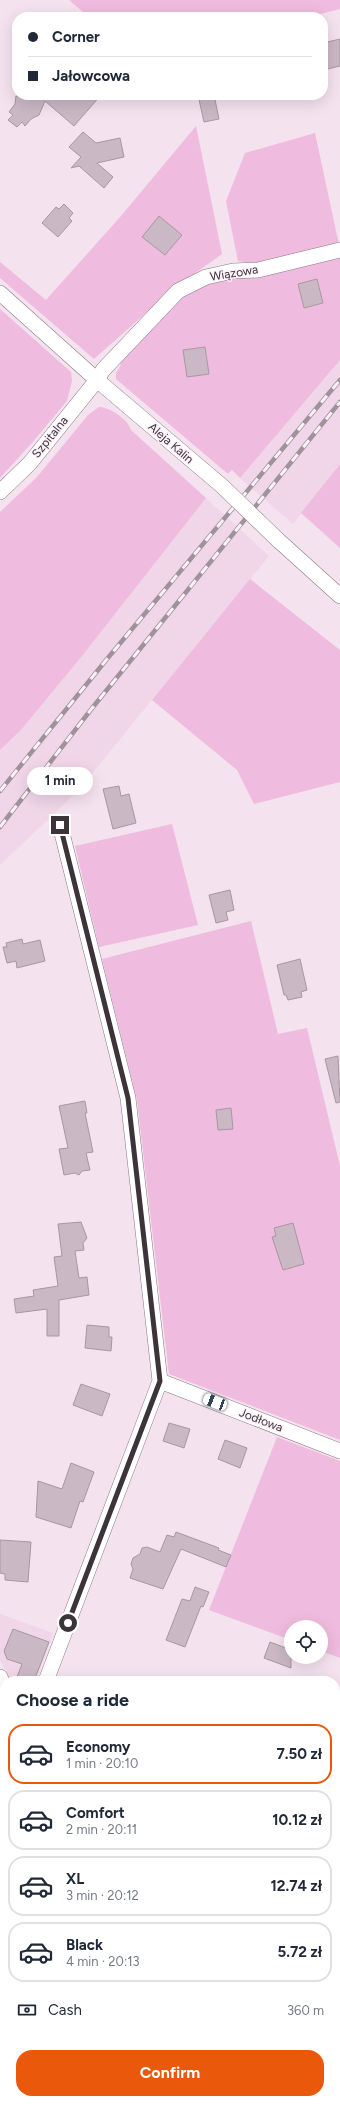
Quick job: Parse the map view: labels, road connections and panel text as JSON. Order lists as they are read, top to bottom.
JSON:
{
  "streets": {
    "street": [
      "Wiązowa",
      "Szpitalna",
      "Aleja Kalin",
      "Jodłowa"
    ]
  },
  "crossings": [
    ["Wiązowa", "Szpitalna"],
    ["Wiązowa", "Aleja Kalin"],
    ["Szpitalna", "Aleja Kalin"]
  ],
  "page": {
    "banner": ["Corner", "Jałowcowa"],
    "bubble": "1 min",
    "heading": "Choose a ride",
    "list": [
      {
        "name": "Economy",
        "note": "1 min · 20:10",
        "value": "7.50 zł"
      },
      {
        "name": "Comfort",
        "note": "2 min · 20:11",
        "value": "10.12 zł"
      },
      {
        "name": "XL",
        "note": "3 min · 20:12",
        "value": "12.74 zł"
      },
      {
        "name": "Black",
        "note": "4 min · 20:13",
        "value": "5.72 zł"
      }
    ],
    "pay": ["Cash", "360 m"],
    "buttons": "Confirm"
  }
}
